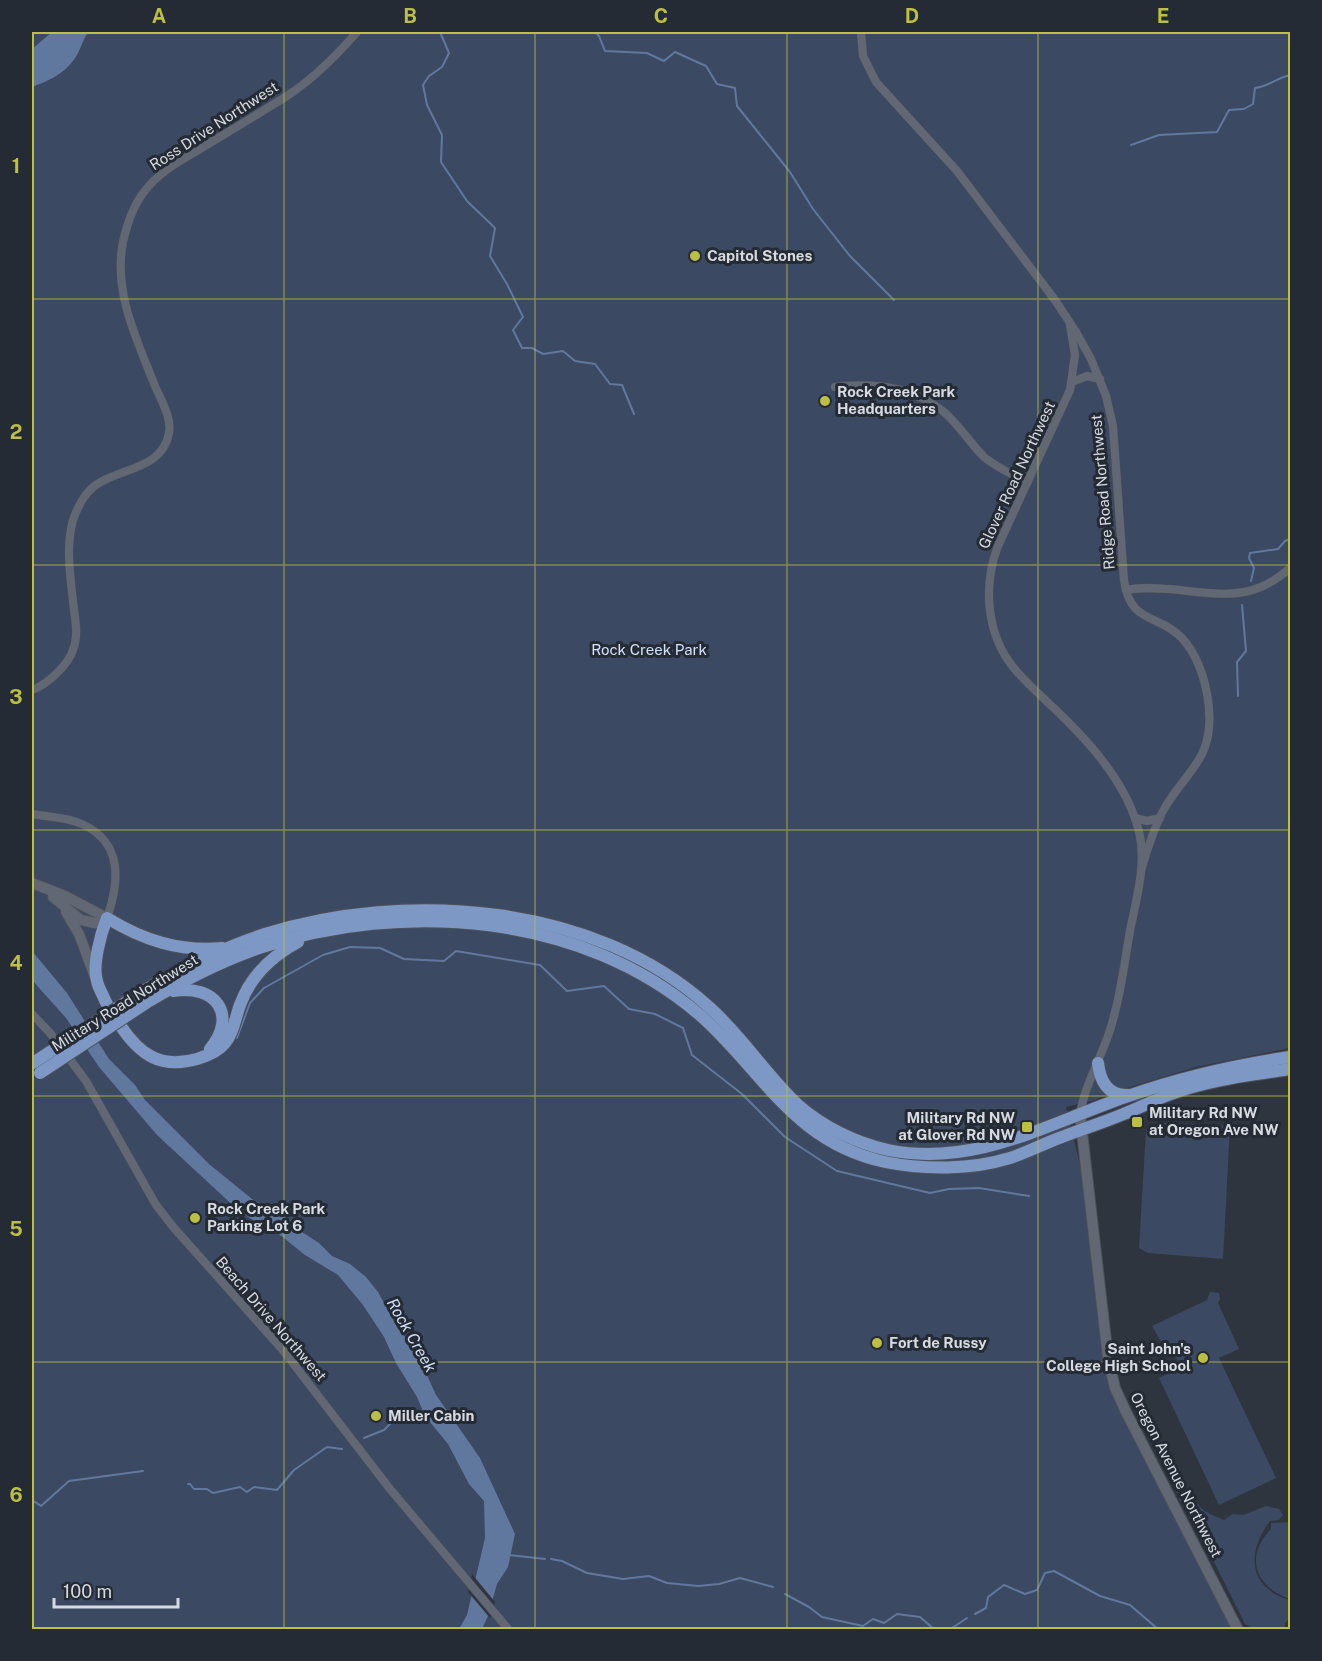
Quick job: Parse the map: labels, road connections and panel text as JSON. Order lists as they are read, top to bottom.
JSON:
{
  "streets": {
    "main road": ["Military Road Northwest"],
    "street": [
      "Ross Drive Northwest",
      "Glover Road Northwest",
      "Ridge Road Northwest",
      "Beach Drive Northwest",
      "Oregon Avenue Northwest"
    ]
  },
  "crossings": [
    ["Glover Road Northwest", "Ridge Road Northwest"],
    ["Glover Road Northwest", "Military Road Northwest"],
    ["Glover Road Northwest", "Oregon Avenue Northwest"],
    ["Military Road Northwest", "Oregon Avenue Northwest"]
  ],
  "water": ["Rock Creek"],
  "parks": ["Rock Creek Park"],
  "places": {
    "other": [
      "Capitol Stones",
      "Rock Creek Park Headquarters",
      "Rock Creek Park Parking Lot 6",
      "Fort de Russy",
      "Saint John's College High School",
      "Miller Cabin"
    ],
    "transit": ["Military Rd NW at Oregon Ave NW", "Military Rd NW at Glover Rd NW"]
  },
  "scale_bar": "100 m",
  "grid": {
    "columns": [
      "A",
      "B",
      "C",
      "D",
      "E"
    ],
    "rows": [
      "1",
      "2",
      "3",
      "4",
      "5",
      "6"
    ]
  }
}
